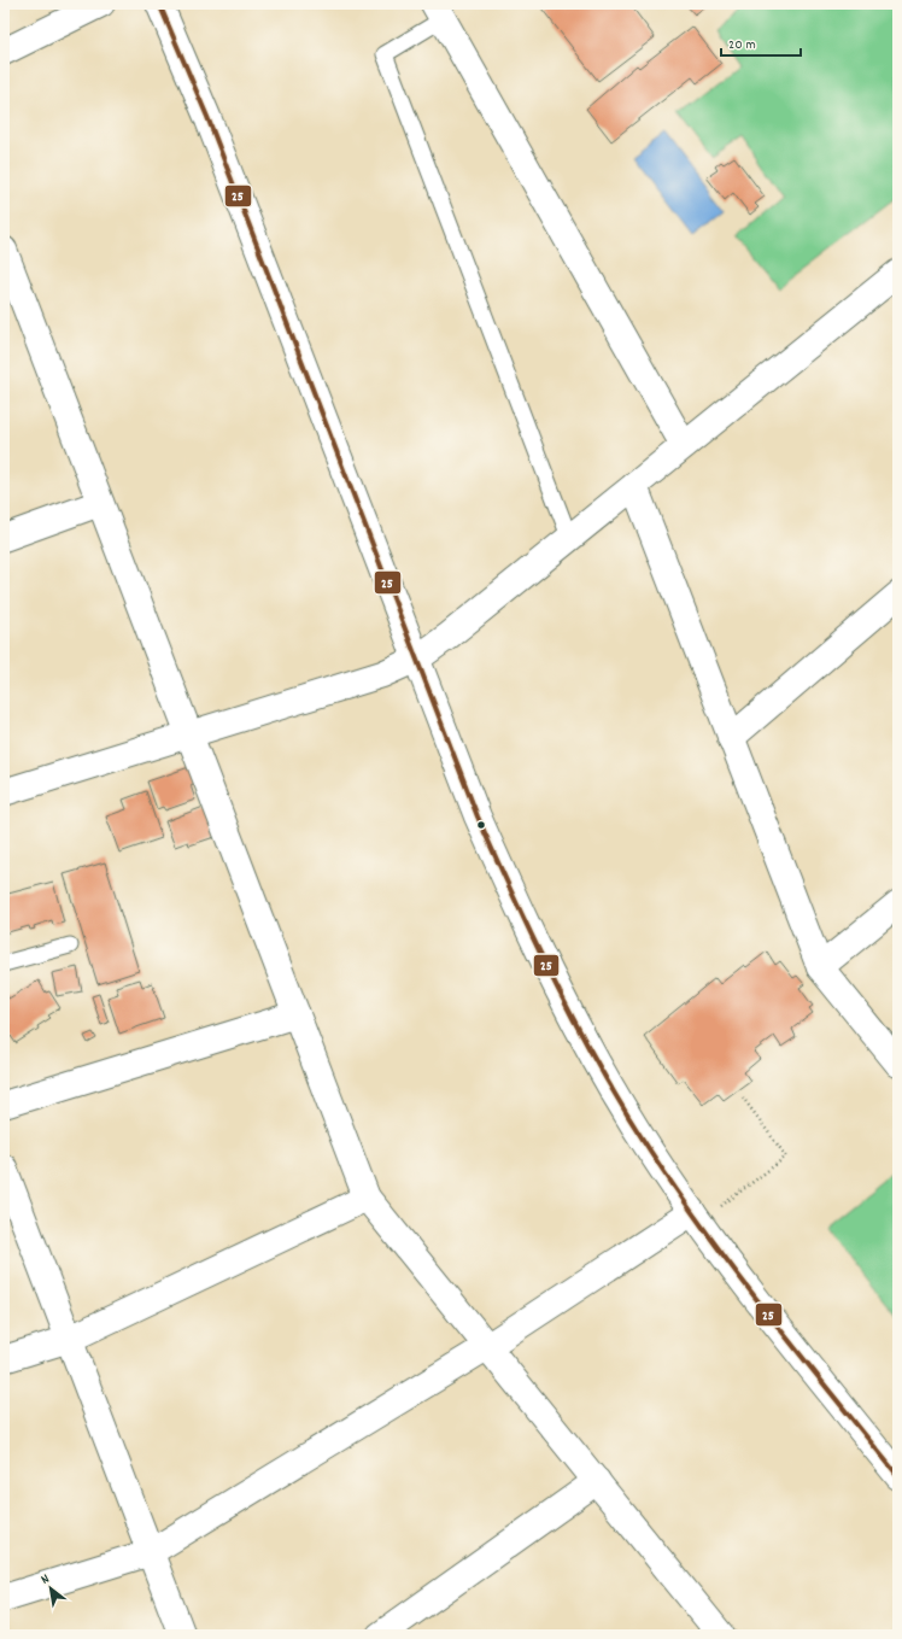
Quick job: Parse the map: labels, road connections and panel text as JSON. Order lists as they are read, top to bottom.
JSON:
{
  "lines": ["transit line 25"],
  "scale_bar": "20 m",
  "north": "top left"
}
